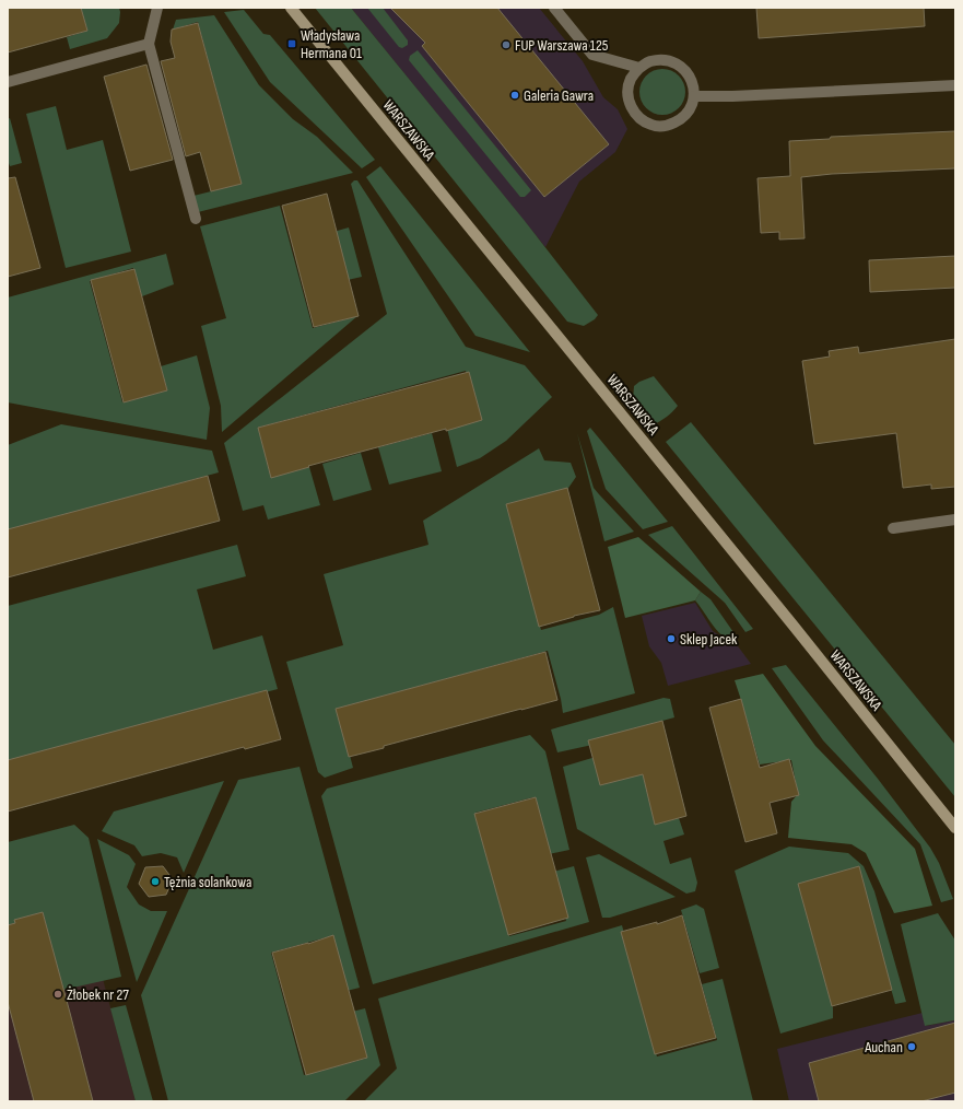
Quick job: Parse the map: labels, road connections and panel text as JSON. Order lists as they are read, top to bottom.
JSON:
{
  "streets": {
    "street": ["WARSZAWSKA"]
  },
  "places": {
    "transit": ["Władysława Hermana 01"],
    "other": [
      "FUP Warszawa 125",
      "Galeria Gawra",
      "Sklep Jacek",
      "Tężnia solankowa",
      "Żłobek nr 27",
      "Auchan"
    ]
  }
}
